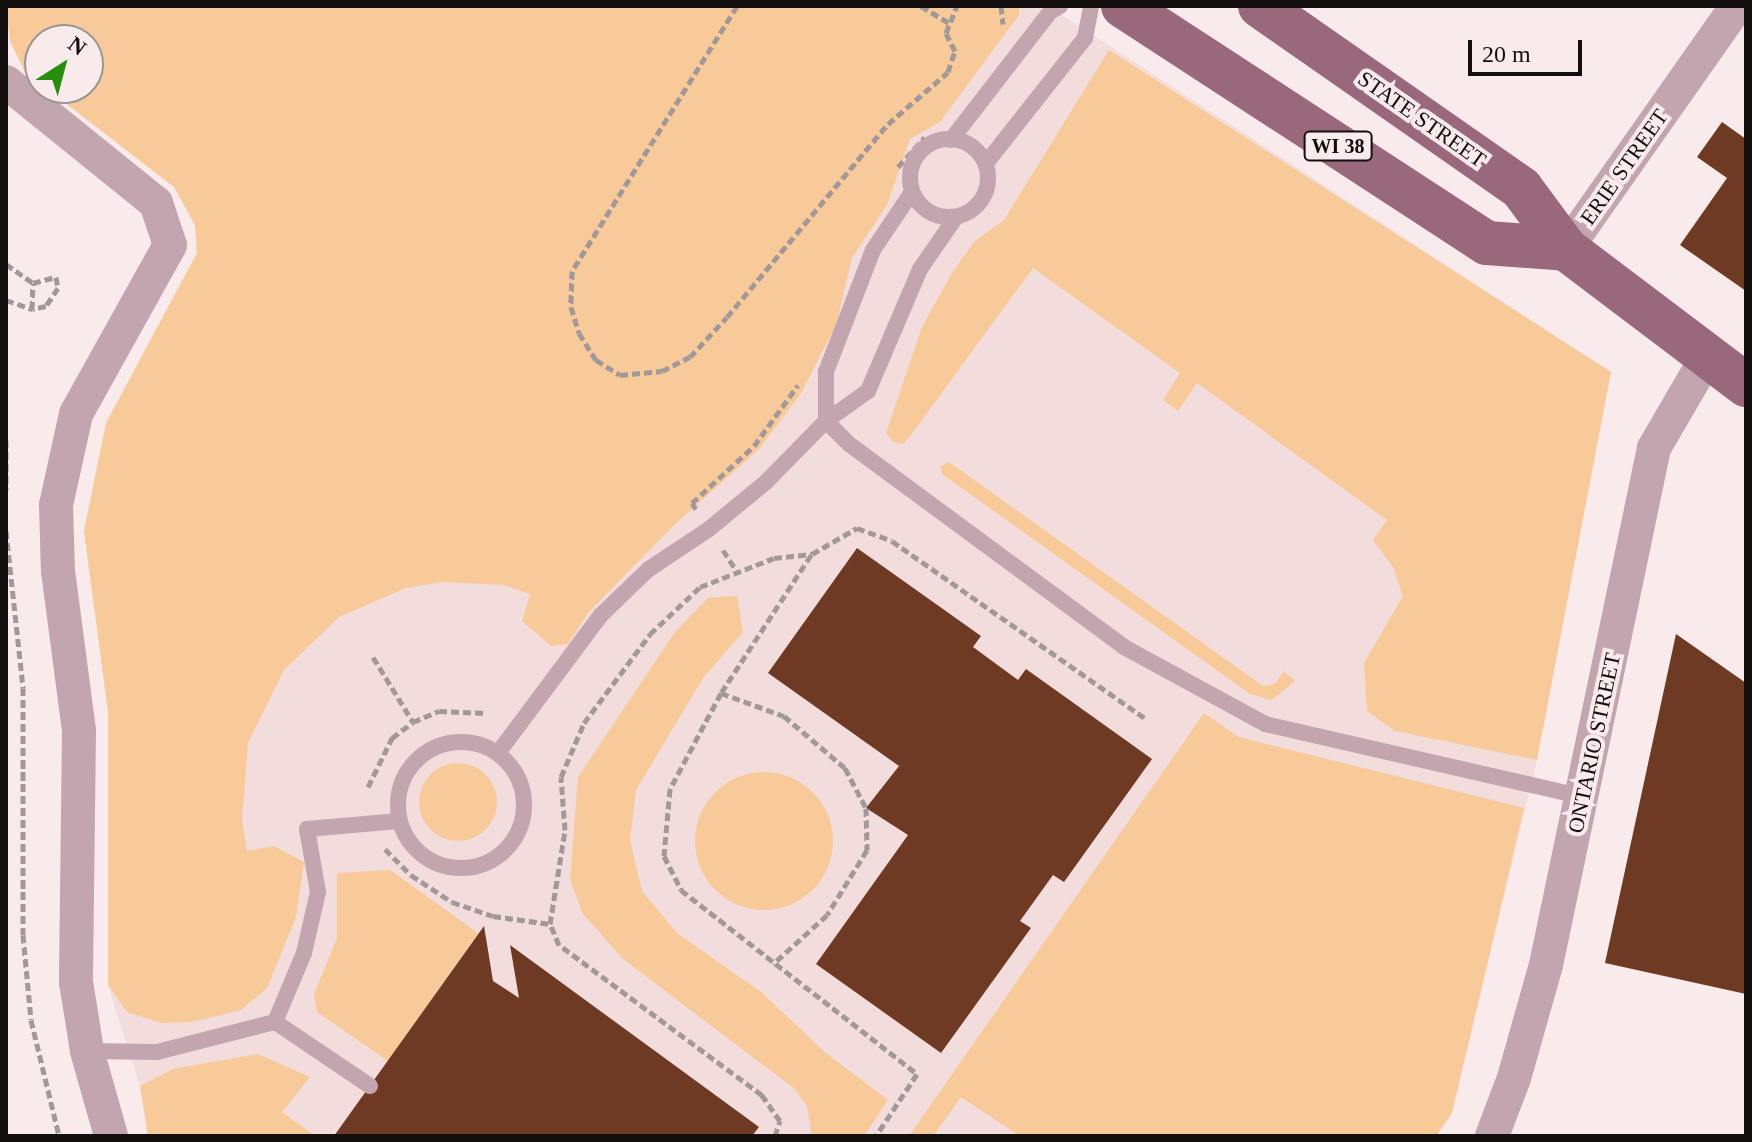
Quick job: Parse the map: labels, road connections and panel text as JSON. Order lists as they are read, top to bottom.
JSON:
{
  "streets": {
    "main road": ["STATE STREET", "WI 38"],
    "street": ["ERIE STREET", "ONTARIO STREET"]
  },
  "crossings": [
    ["STATE STREET", "WI 38"],
    ["STATE STREET", "ERIE STREET"],
    ["STATE STREET", "ONTARIO STREET"],
    ["WI 38", "ERIE STREET"]
  ],
  "scale_bar": "20 m",
  "north": "top right"
}
